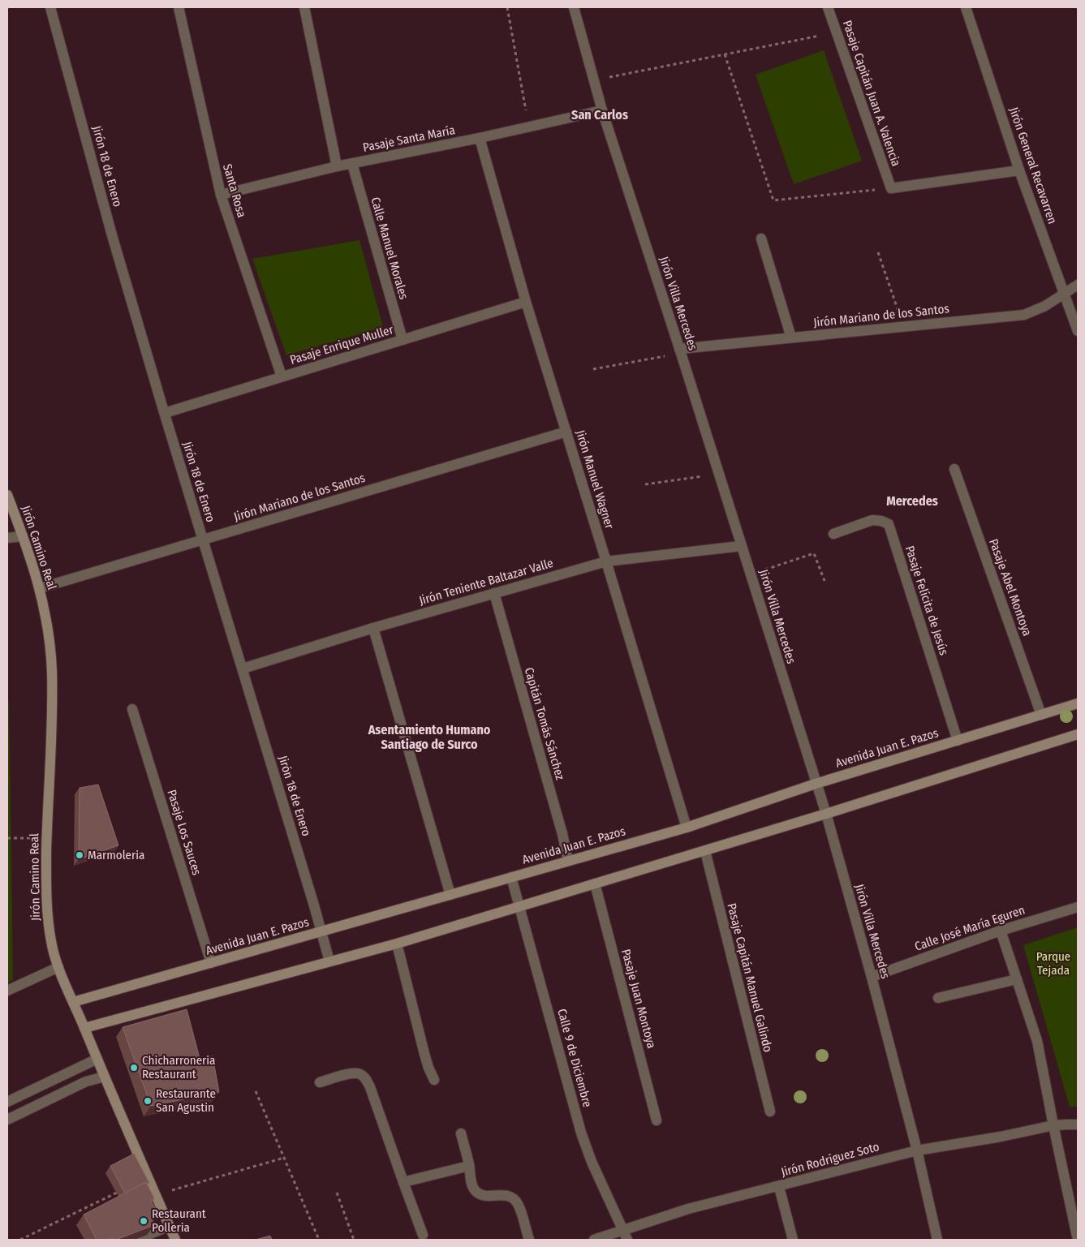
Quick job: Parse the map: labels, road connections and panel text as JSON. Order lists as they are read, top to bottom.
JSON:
{
  "streets": {
    "street": [
      "Pasaje Capitán Juan A. Valencia",
      "Pasaje Santa María",
      "Jirón General Recavarren",
      "Jirón 18 de Enero",
      "Santa Rosa",
      "Calle Manuel Morales",
      "Jirón Villa Mercedes",
      "Jirón Mariano de los Santos",
      "Pasaje Enrique Muller",
      "Jirón Manuel Wagner",
      "Jirón Camino Real",
      "Jirón Teniente Baltazar Valle",
      "Pasaje Abel Montoya",
      "Pasaje Felícita de Jesús",
      "Capitán Tomás Sánchez",
      "Avenida Juan E. Pazos",
      "Pasaje Los Sauces",
      "Calle José María Eguren",
      "Pasaje Capitán Manuel Galindo",
      "Pasaje Juan Montoya",
      "Calle 9 de Diciembre",
      "Jirón Rodríguez Soto"
    ]
  },
  "crossings": [
    ["Pasaje Santa María", "Santa Rosa"],
    ["Pasaje Santa María", "Calle Manuel Morales"],
    ["Pasaje Santa María", "Jirón Villa Mercedes"],
    ["Pasaje Santa María", "Jirón Manuel Wagner"],
    ["Jirón General Recavarren", "Jirón Mariano de los Santos"],
    ["Jirón 18 de Enero", "Jirón Mariano de los Santos"],
    ["Jirón 18 de Enero", "Pasaje Enrique Muller"],
    ["Jirón 18 de Enero", "Jirón Teniente Baltazar Valle"],
    ["Jirón 18 de Enero", "Avenida Juan E. Pazos"],
    ["Santa Rosa", "Pasaje Enrique Muller"],
    ["Calle Manuel Morales", "Pasaje Enrique Muller"],
    ["Jirón Villa Mercedes", "Jirón Mariano de los Santos"],
    ["Jirón Villa Mercedes", "Jirón Teniente Baltazar Valle"],
    ["Jirón Villa Mercedes", "Avenida Juan E. Pazos"],
    ["Jirón Villa Mercedes", "Calle José María Eguren"],
    ["Jirón Villa Mercedes", "Jirón Rodríguez Soto"],
    ["Jirón Mariano de los Santos", "Jirón Manuel Wagner"],
    ["Jirón Mariano de los Santos", "Jirón Camino Real"],
    ["Pasaje Enrique Muller", "Jirón Manuel Wagner"],
    ["Jirón Manuel Wagner", "Jirón Teniente Baltazar Valle"],
    ["Jirón Manuel Wagner", "Avenida Juan E. Pazos"],
    ["Jirón Camino Real", "Avenida Juan E. Pazos"],
    ["Jirón Teniente Baltazar Valle", "Capitán Tomás Sánchez"],
    ["Pasaje Abel Montoya", "Avenida Juan E. Pazos"],
    ["Pasaje Felícita de Jesús", "Avenida Juan E. Pazos"],
    ["Capitán Tomás Sánchez", "Avenida Juan E. Pazos"],
    ["Avenida Juan E. Pazos", "Pasaje Los Sauces"],
    ["Avenida Juan E. Pazos", "Calle 9 de Diciembre"],
    ["Calle 9 de Diciembre", "Jirón Rodríguez Soto"]
  ],
  "districts": ["San Carlos", "Mercedes", "Asentamiento Humano Santiago de Surco"],
  "parks": ["Parque Tejada"],
  "places": [
    "Marmoleria",
    "Chicharroneria Restaurant",
    "Restaurante San Agustin",
    "Restaurant Polleria"
  ]
}
